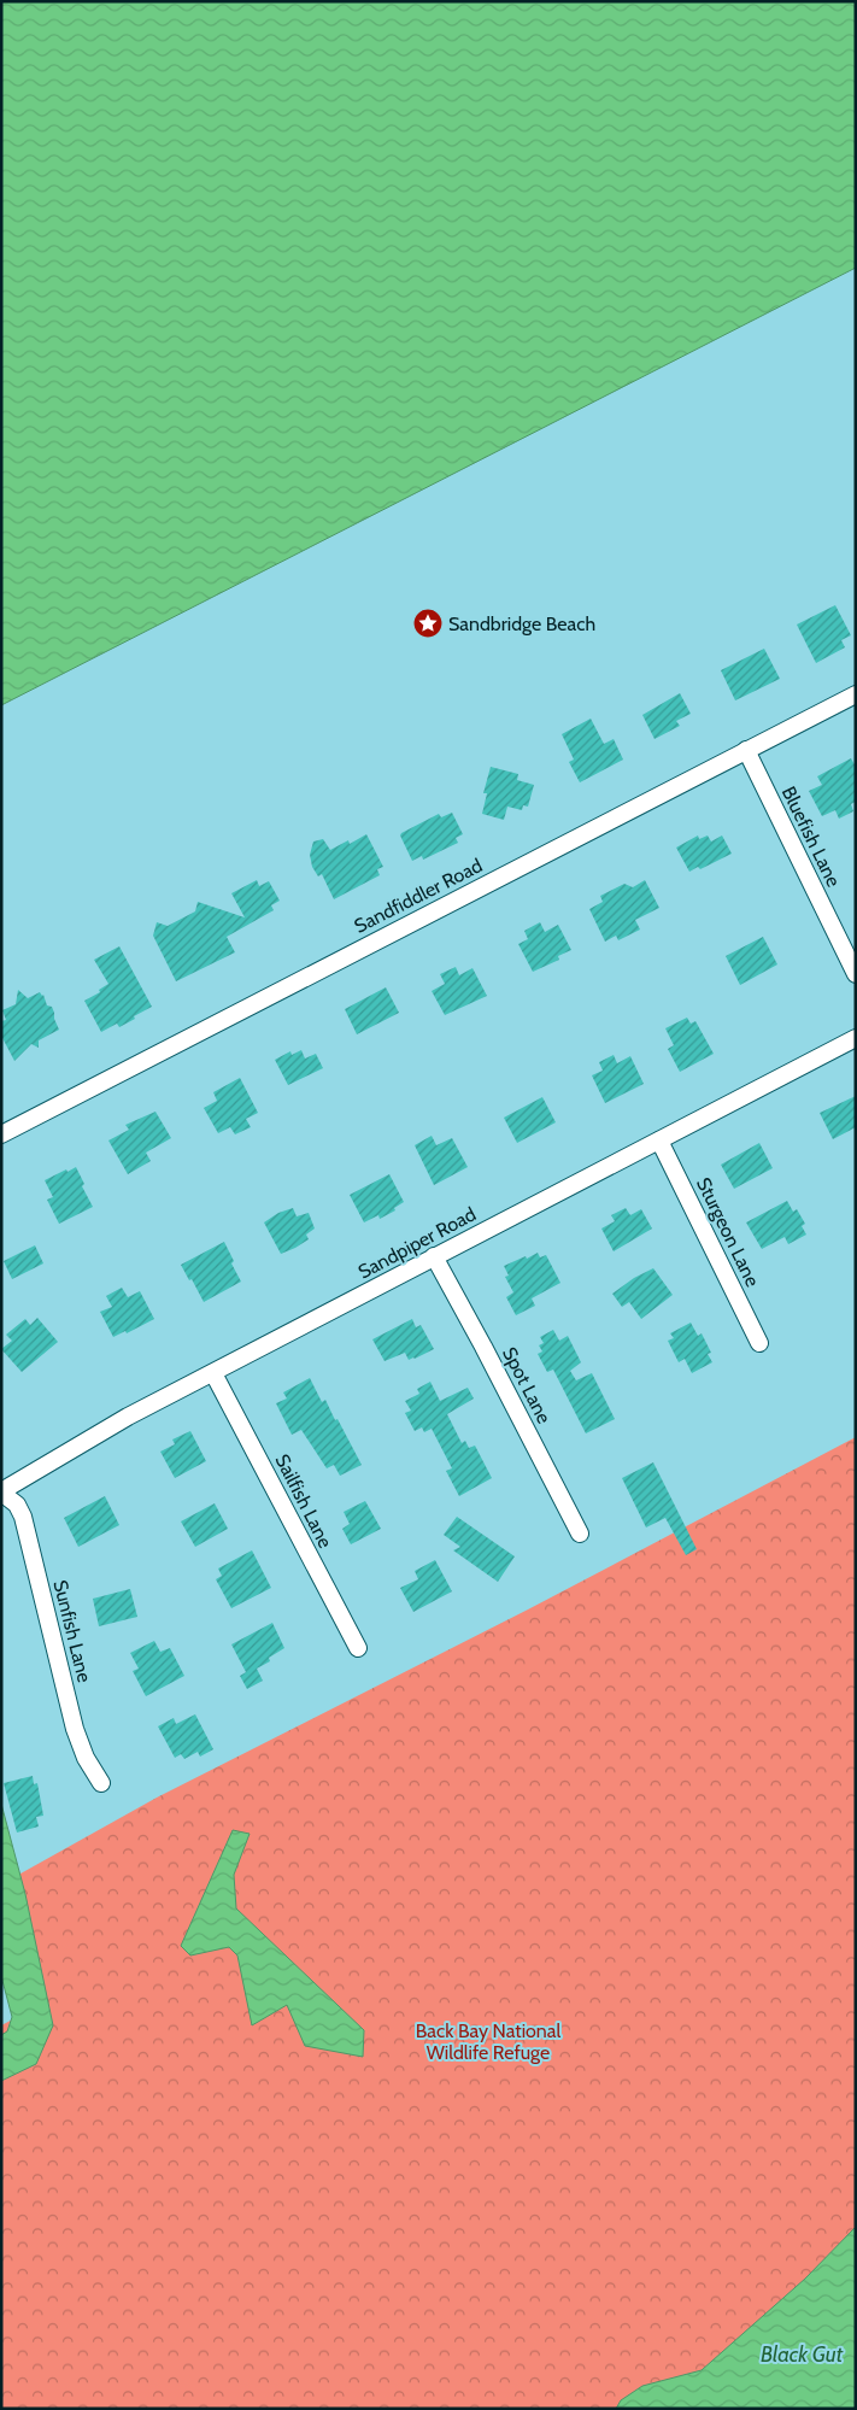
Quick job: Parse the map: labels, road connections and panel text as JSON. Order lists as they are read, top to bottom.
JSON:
{
  "streets": {
    "street": [
      "Bluefish Lane",
      "Sandfiddler Road",
      "Sturgeon Lane",
      "Sandpiper Road",
      "Spot Lane",
      "Sailfish Lane",
      "Sunfish Lane"
    ]
  },
  "crossings": [
    ["Bluefish Lane", "Sandfiddler Road"],
    ["Sturgeon Lane", "Sandpiper Road"],
    ["Sandpiper Road", "Spot Lane"],
    ["Sandpiper Road", "Sailfish Lane"],
    ["Sandpiper Road", "Sunfish Lane"]
  ],
  "water": ["Black Gut"],
  "parks": ["Back Bay National Wildlife Refuge"],
  "places": {
    "place": ["Sandbridge Beach"]
  }
}
